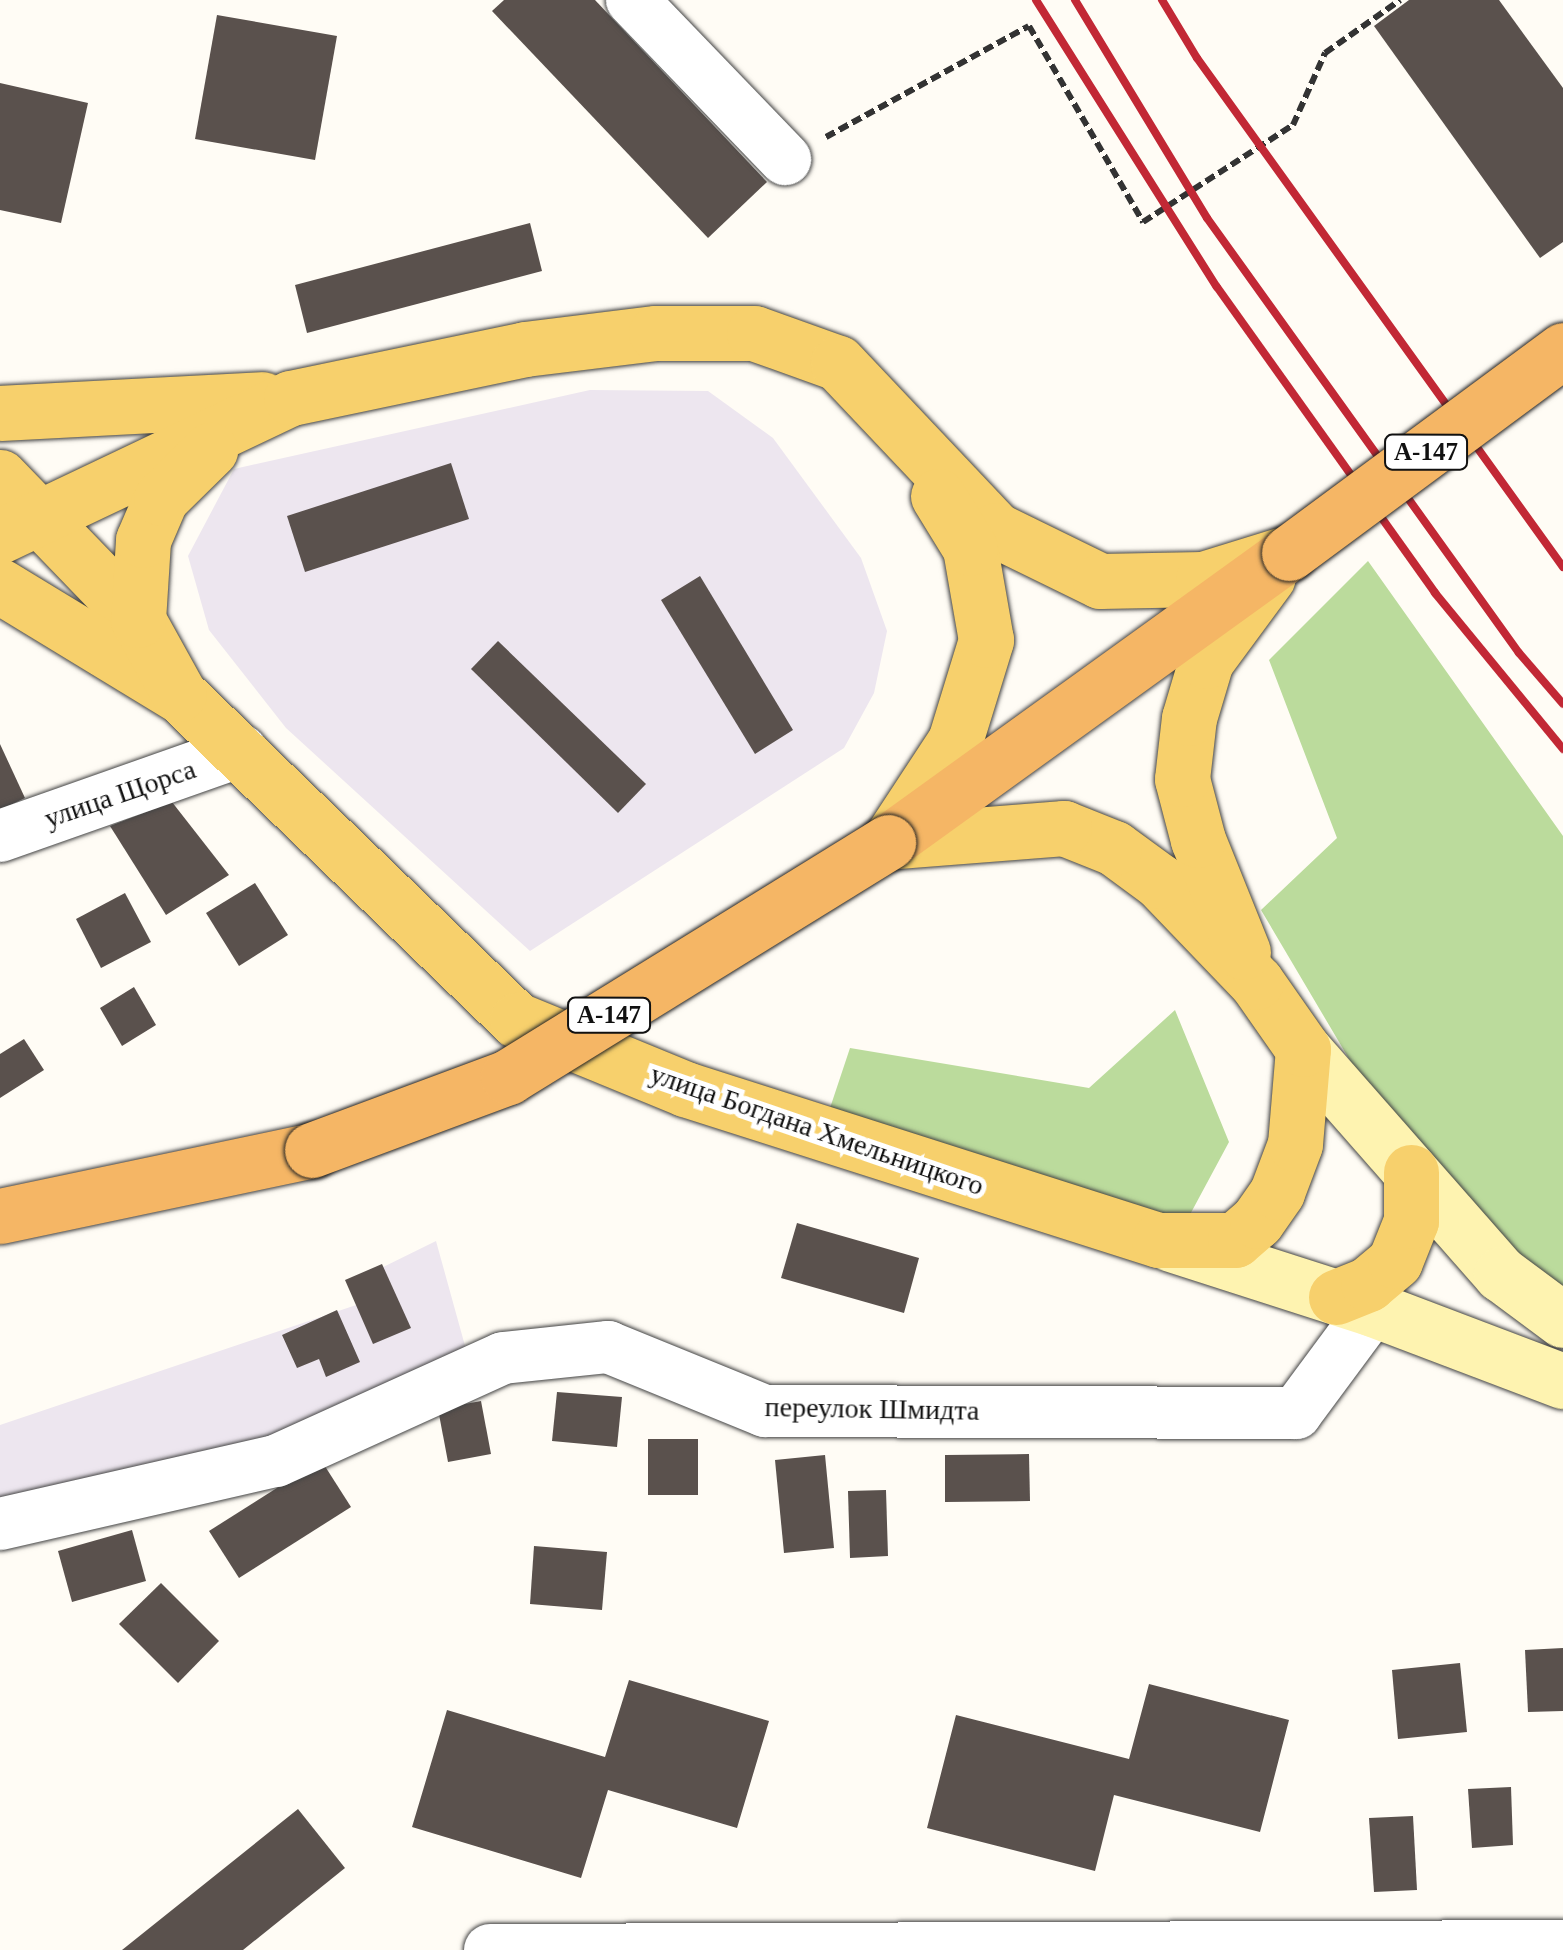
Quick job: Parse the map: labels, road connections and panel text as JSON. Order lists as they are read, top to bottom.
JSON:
{
  "streets": {
    "highway": ["А-147"],
    "main road": ["улица Богдана Хмельницкого"],
    "street": ["улица Щорса", "переулок Шмидта"]
  },
  "crossings": [
    ["улица Щорса", "улица Богдана Хмельницкого"],
    ["улица Богдана Хмельницкого", "переулок Шмидта"]
  ]
}
